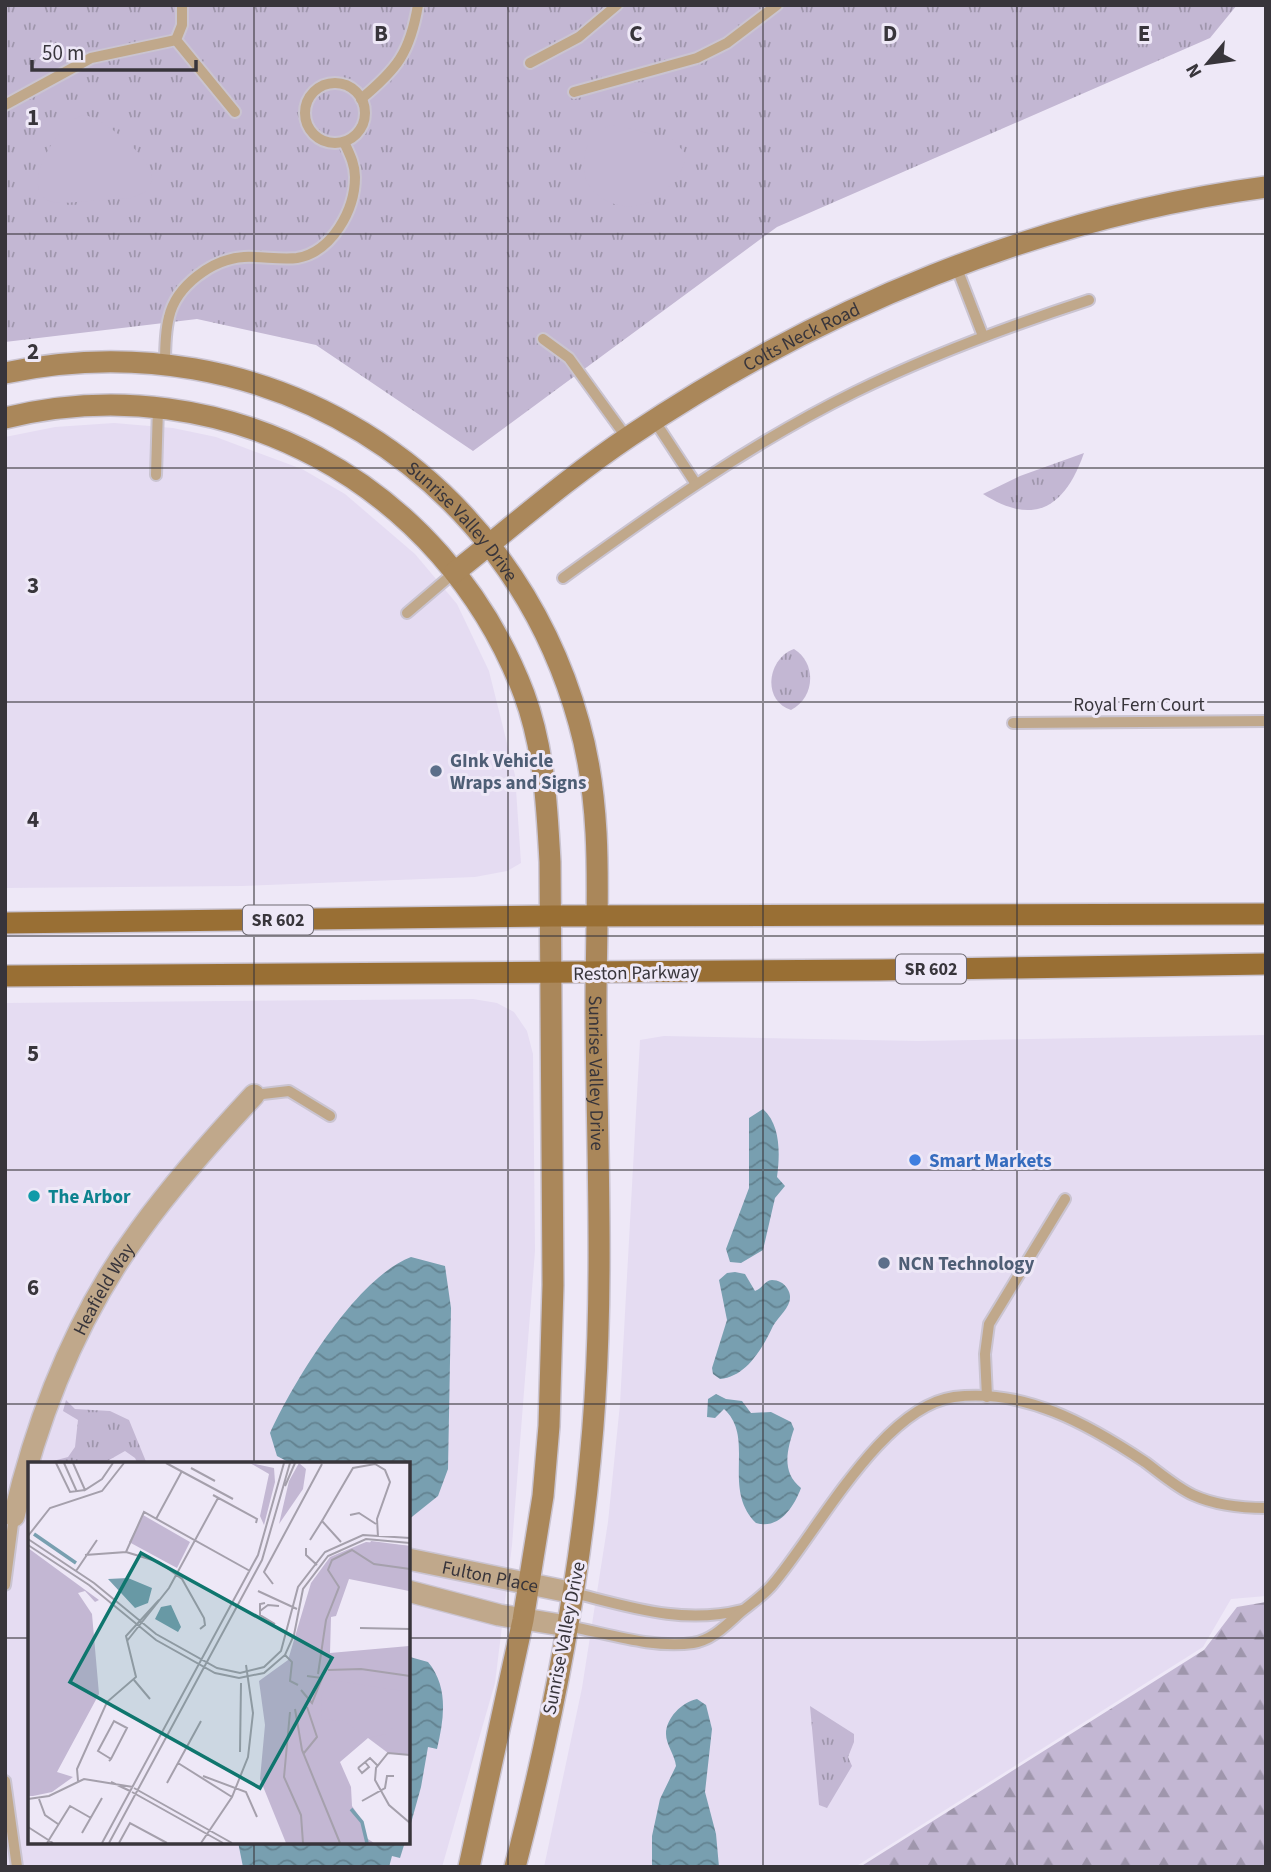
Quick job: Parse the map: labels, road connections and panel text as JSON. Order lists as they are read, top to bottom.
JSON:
{
  "streets": {
    "main road": [
      "Colts Neck Road",
      "Sunrise Valley Drive",
      "SR 602",
      "Reston Parkway"
    ],
    "street": ["Heafield Way", "Fulton Place"],
    "lane": ["Royal Fern Court"]
  },
  "crossings": [
    ["Colts Neck Road", "Sunrise Valley Drive"],
    ["Sunrise Valley Drive", "SR 602"],
    ["Sunrise Valley Drive", "Reston Parkway"],
    ["Sunrise Valley Drive", "Fulton Place"]
  ],
  "places": [
    "GInk Vehicle Wraps and Signs",
    "Smart Markets",
    "The Arbor",
    "NCN Technology"
  ],
  "scale_bar": "50 m",
  "north": "bottom left",
  "grid": {
    "columns": [
      "B",
      "C",
      "D",
      "E"
    ],
    "rows": [
      "1",
      "2",
      "3",
      "4",
      "5",
      "6"
    ]
  }
}
